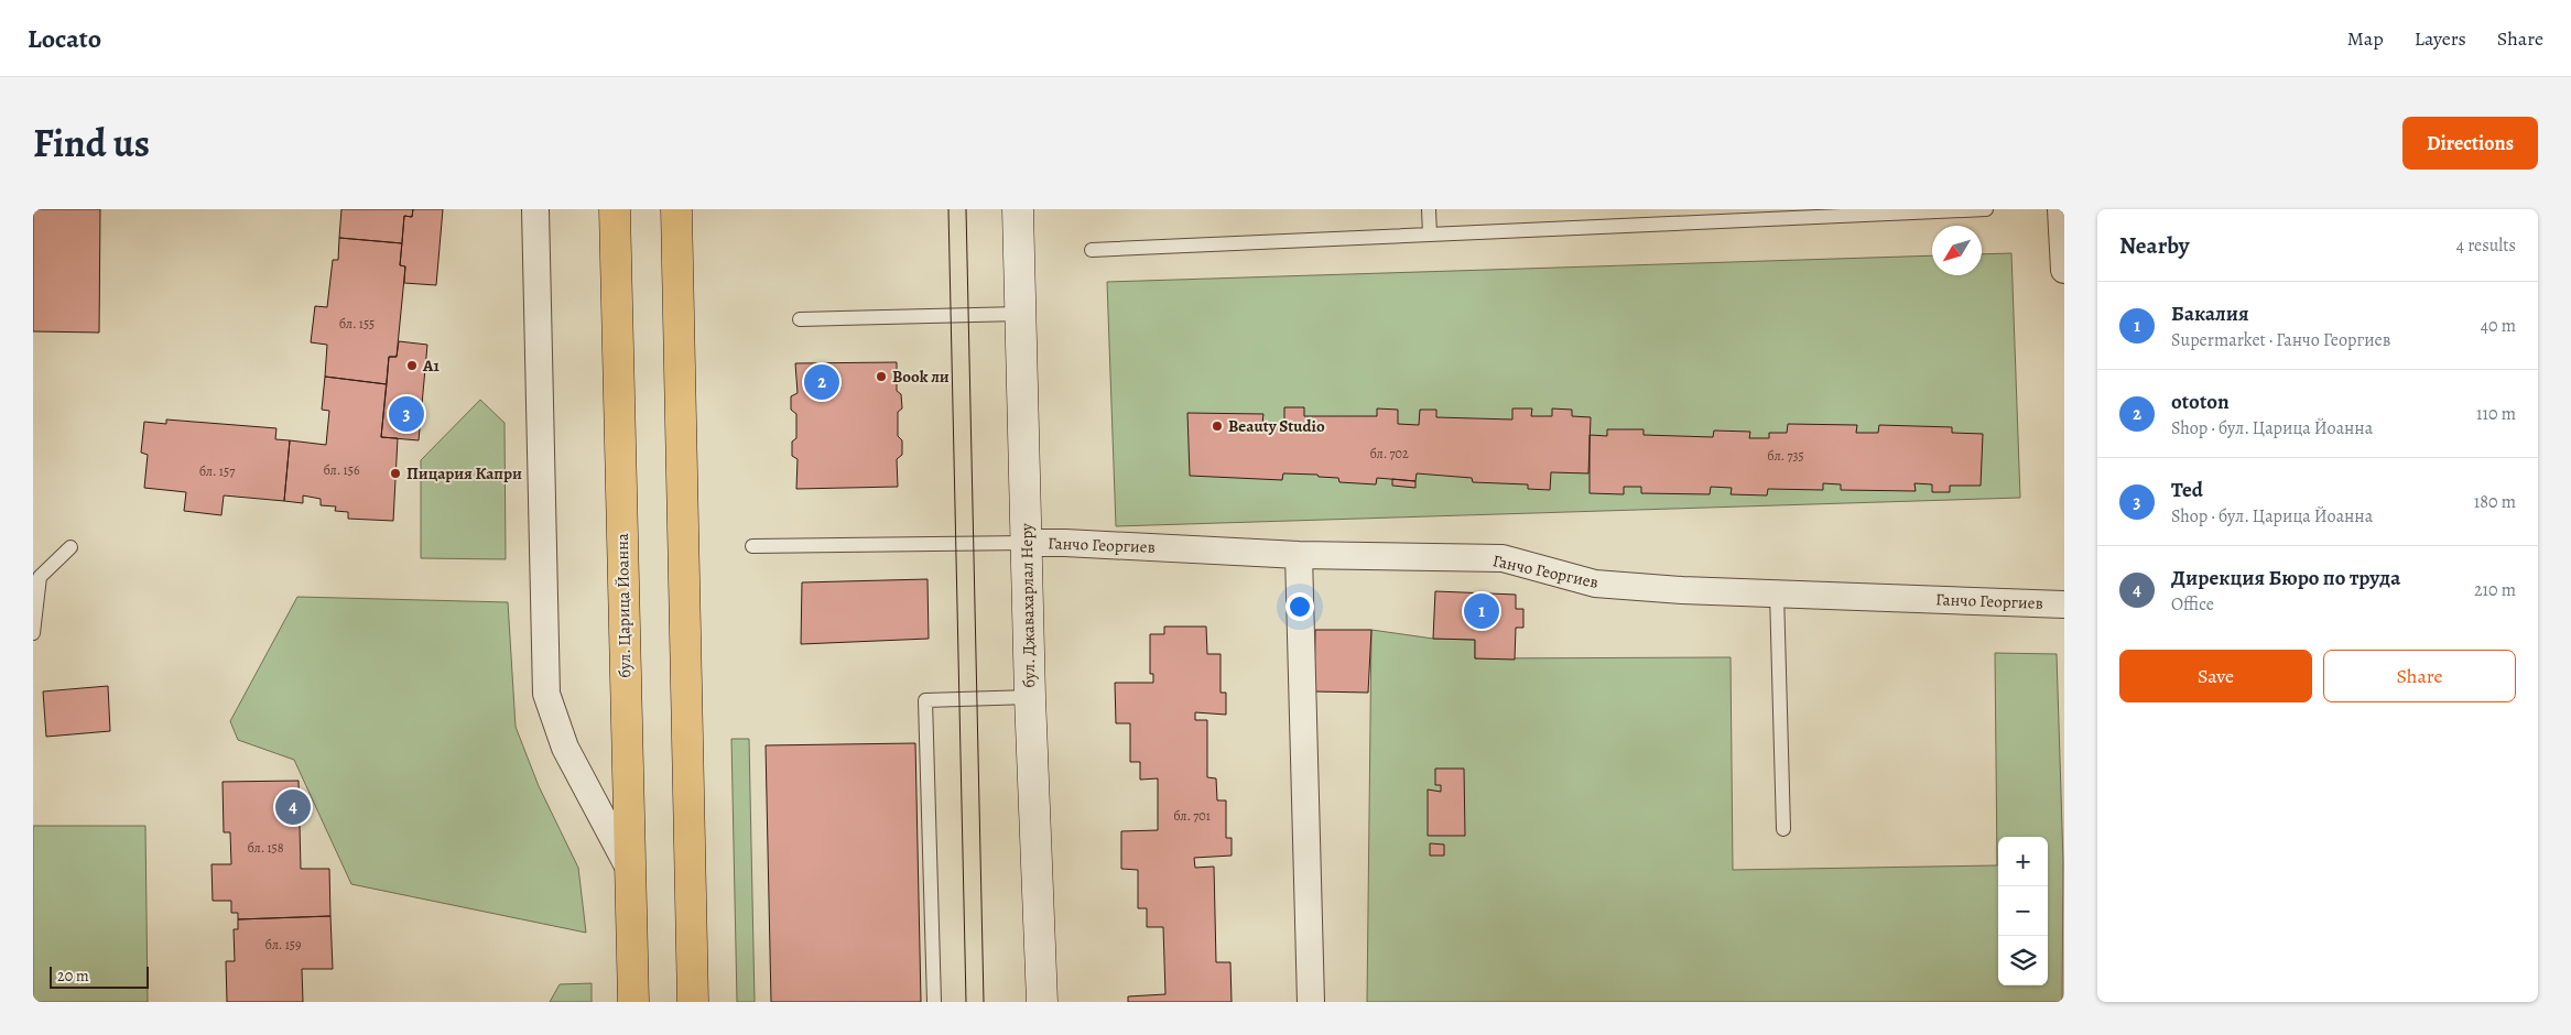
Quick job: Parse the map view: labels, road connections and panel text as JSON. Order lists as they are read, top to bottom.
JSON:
{
  "streets": {
    "main road": ["бул. Царица Йоанна"],
    "street": ["Ганчо Георгиев", "бул. Джавахарлал Неру"]
  },
  "crossings": [
    ["Ганчо Георгиев", "бул. Джавахарлал Неру"]
  ],
  "places": [
    "A1",
    "Book ли",
    "Beauty Studio",
    "Пицария Капри"
  ],
  "house_numbers": [
    "бл. 155",
    "бл. 702",
    "бл. 735",
    "бл. 156",
    "бл. 157",
    "бл. 701",
    "бл. 158",
    "бл. 159"
  ],
  "scale_bar": "20 m",
  "north": "bottom left",
  "page": {
    "header": "Locato",
    "nav": ["Map", "Layers", "Share"],
    "title": "Find us",
    "buttons": [
      "Directions",
      ["Save", "Share"]
    ],
    "heading": ["Nearby", "4 results"],
    "list": [
      {
        "mark": "1",
        "name": "Бакалия",
        "note": "Supermarket · Ганчо Георгиев",
        "value": "40 m"
      },
      {
        "mark": "2",
        "name": "ototon",
        "note": "Shop · бул. Царица Йоанна",
        "value": "110 m"
      },
      {
        "mark": "3",
        "name": "Ted",
        "note": "Shop · бул. Царица Йоанна",
        "value": "180 m"
      },
      {
        "mark": "4",
        "name": "Дирекция Бюро по труда",
        "note": "Office",
        "value": "210 m"
      }
    ],
    "pins": [
      "2",
      "3",
      "1",
      "4"
    ],
    "map_buttons": ["+", "−"],
    "scale": "20 m"
  }
}
